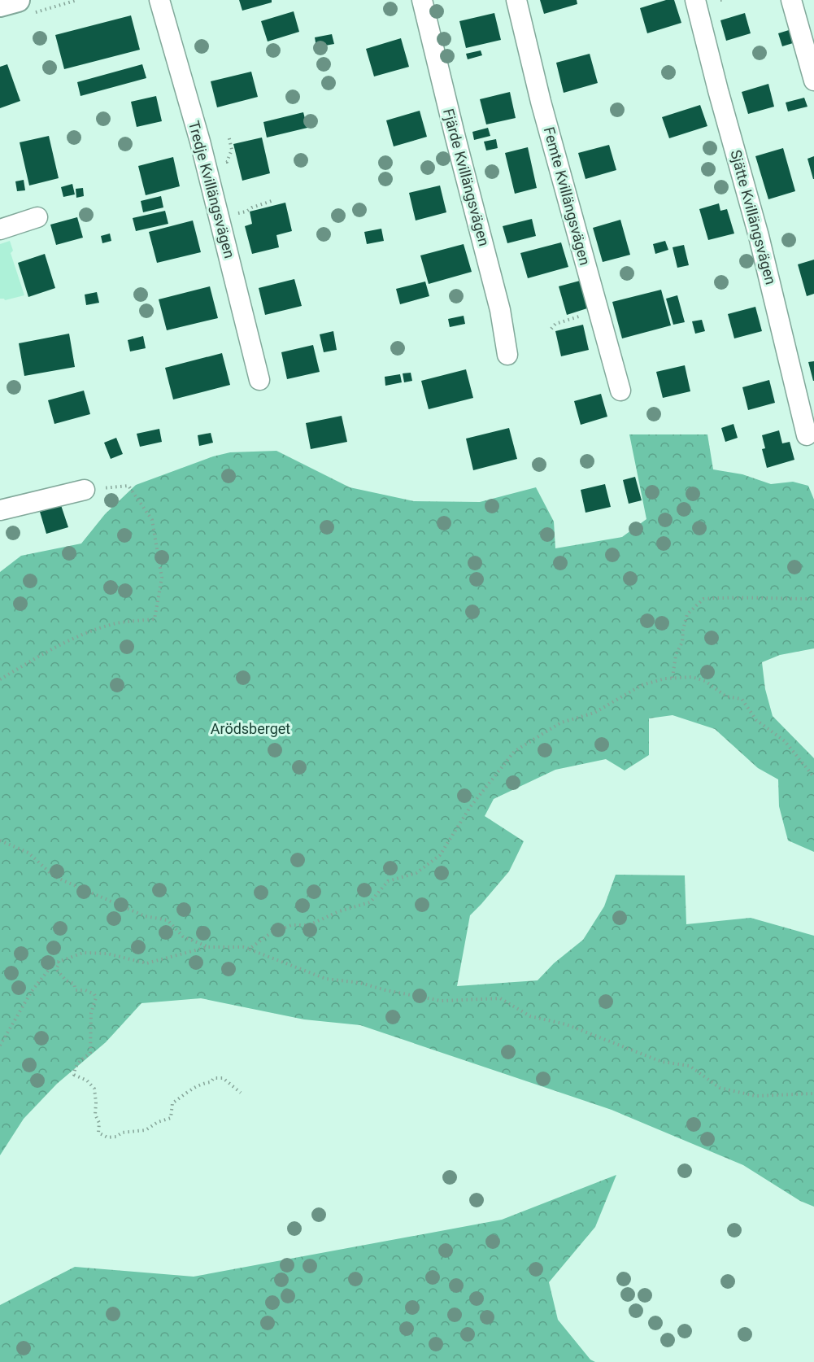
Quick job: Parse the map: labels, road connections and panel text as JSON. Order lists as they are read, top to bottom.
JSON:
{
  "streets": {
    "street": [
      "Fjärde Kvillängsvägen",
      "Tredje Kvillängsvägen",
      "Femte Kvillängsvägen",
      "Sjätte Kvillängsvägen"
    ]
  },
  "parks": ["Arödsberget"]
}
